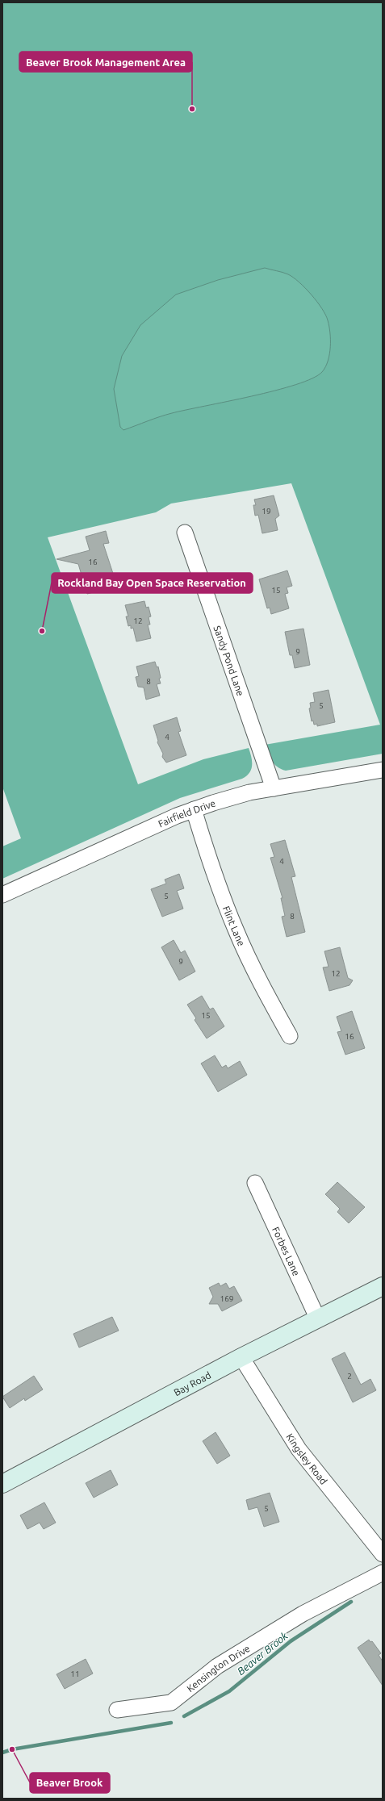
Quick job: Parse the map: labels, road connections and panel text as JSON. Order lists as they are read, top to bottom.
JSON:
{
  "streets": {
    "main road": ["Bay Road"],
    "street": [
      "Sandy Pond Lane",
      "Fairfield Drive",
      "Flint Lane",
      "Forbes Lane",
      "Kingsley Road",
      "Kensington Drive"
    ]
  },
  "crossings": [
    ["Sandy Pond Lane", "Fairfield Drive"],
    ["Fairfield Drive", "Flint Lane"],
    ["Forbes Lane", "Bay Road"],
    ["Bay Road", "Kingsley Road"]
  ],
  "water": ["Beaver Brook"],
  "places": ["Beaver Brook Management Area", "Rockland Bay Open Space Reservation", "Beaver Brook"],
  "house_numbers": [
    "19",
    "16",
    "15",
    "12",
    "9",
    "8",
    "5",
    "4",
    "4",
    "5",
    "8",
    "9",
    "12",
    "15",
    "16",
    "169",
    "2",
    "5",
    "11"
  ]
}
